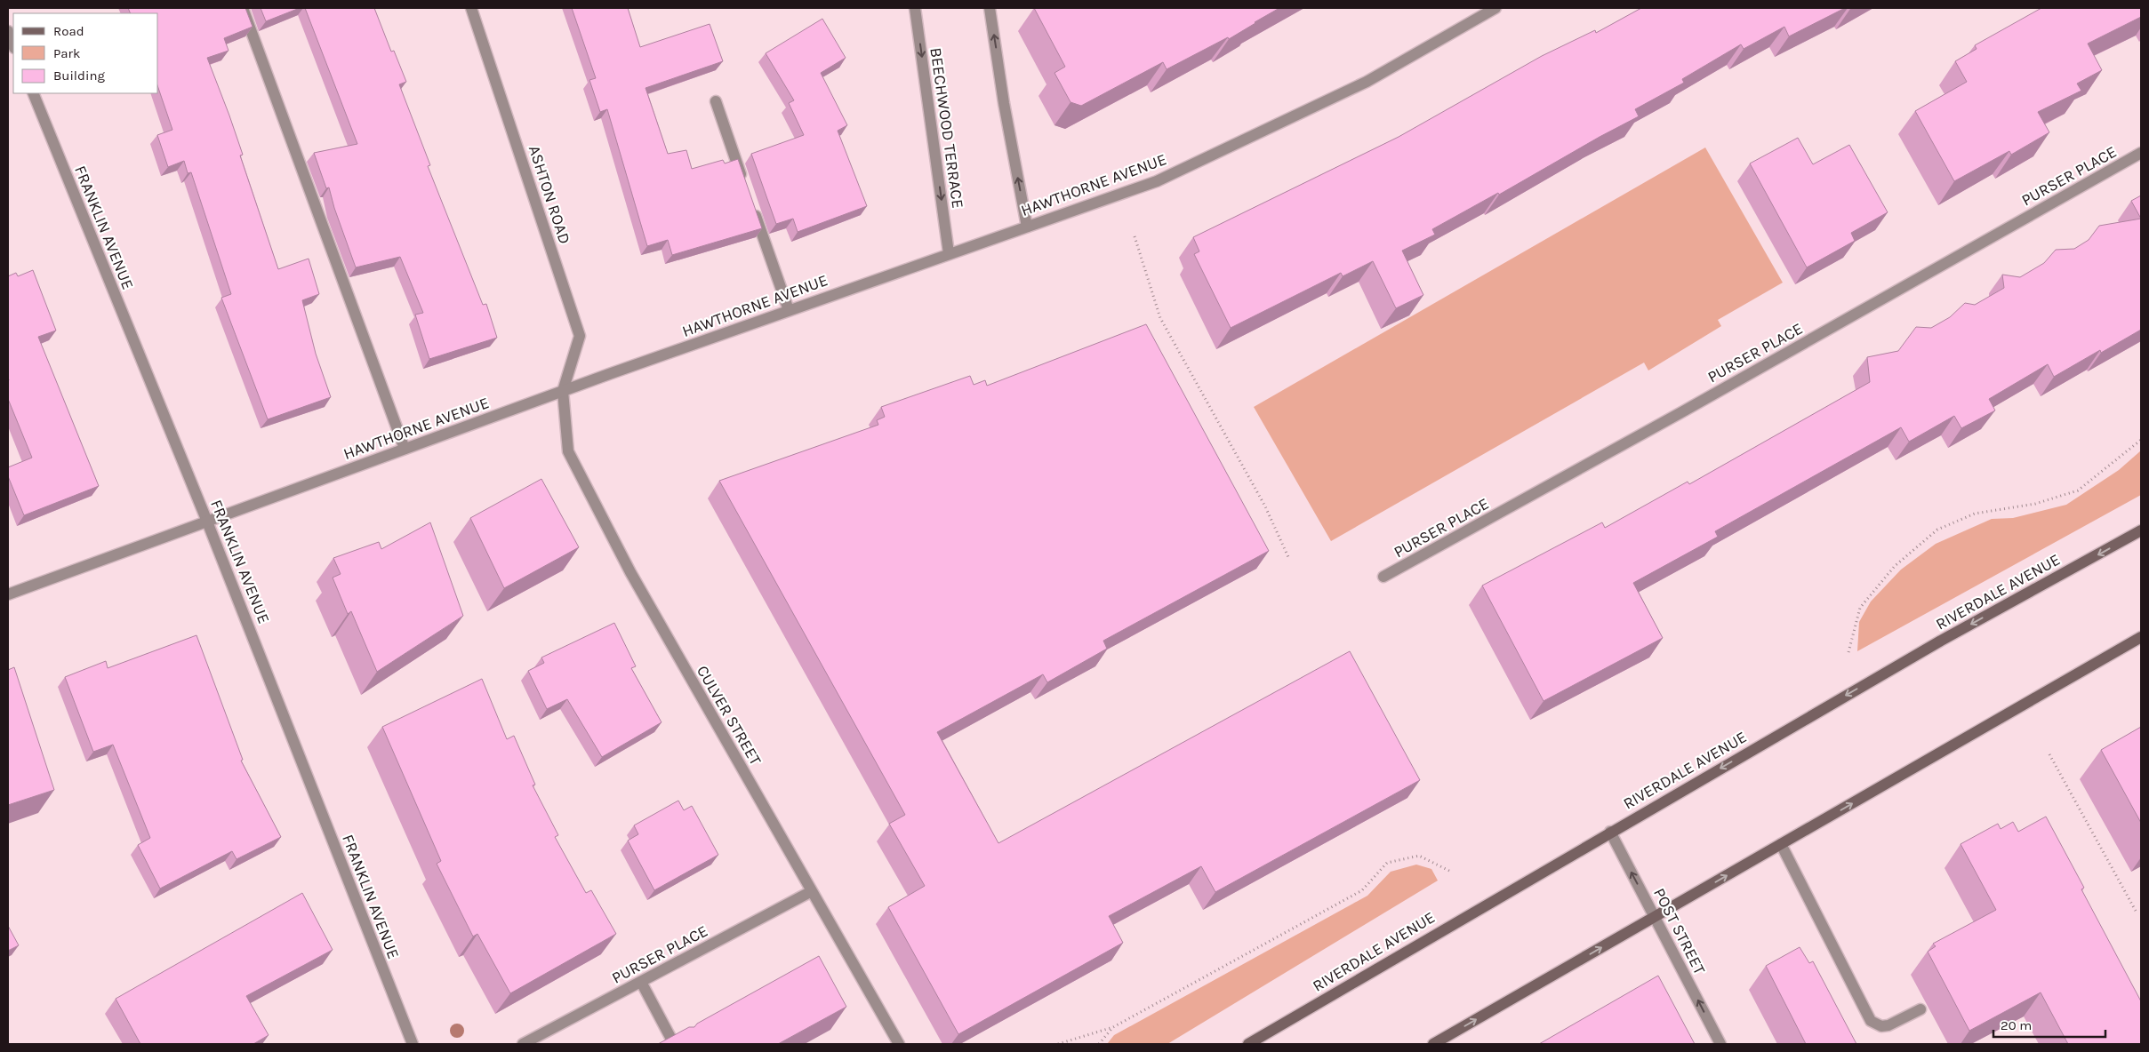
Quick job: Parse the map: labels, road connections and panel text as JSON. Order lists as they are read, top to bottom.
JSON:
{
  "streets": {
    "main road": ["RIVERDALE AVENUE"],
    "street": [
      "BEECHWOOD TERRACE",
      "PURSER PLACE",
      "HAWTHORNE AVENUE",
      "ASHTON ROAD",
      "FRANKLIN AVENUE",
      "CULVER STREET",
      "POST STREET"
    ]
  },
  "crossings": [
    ["BEECHWOOD TERRACE", "HAWTHORNE AVENUE"],
    ["PURSER PLACE", "CULVER STREET"],
    ["HAWTHORNE AVENUE", "ASHTON ROAD"],
    ["HAWTHORNE AVENUE", "FRANKLIN AVENUE"],
    ["HAWTHORNE AVENUE", "CULVER STREET"],
    ["ASHTON ROAD", "CULVER STREET"],
    ["RIVERDALE AVENUE", "POST STREET"]
  ],
  "one_way": ["POST STREET"],
  "legend": ["Road", "Park", "Building"],
  "scale_bar": "20 m"
}
